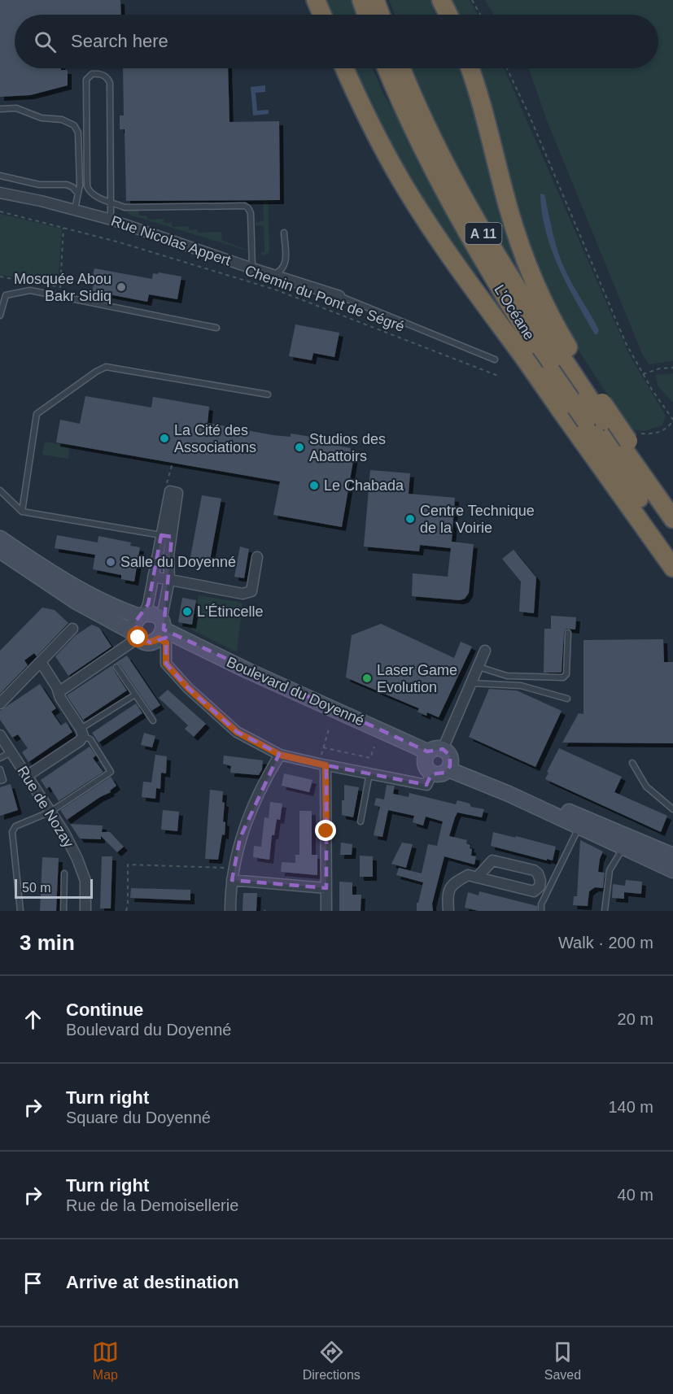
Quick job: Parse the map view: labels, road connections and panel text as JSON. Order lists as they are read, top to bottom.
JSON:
{
  "streets": {
    "highway": ["A 11", "L’Océane"],
    "main road": ["Boulevard du Doyenné"],
    "street": ["Rue Nicolas Appert", "Rue de Nozay"],
    "path": ["Chemin du Pont de Ségré"]
  },
  "places": [
    "Mosquée Abou Bakr Sidiq",
    "La Cité des Associations",
    "Studios des Abattoirs",
    "Le Chabada",
    "Centre Technique de la Voirie",
    "Salle du Doyenné",
    "L'Étincelle",
    "Laser Game Evolution"
  ],
  "scale_bar": "50 m",
  "page": {
    "search": "Search here",
    "scale": "50 m",
    "heading": ["3 min", "Walk · 200 m"],
    "list": [
      ["Continue", "Boulevard du Doyenné", "20 m"],
      ["Turn right", "Square du Doyenné", "140 m"],
      ["Turn right", "Rue de la Demoisellerie", "40 m"],
      "Arrive at destination"
    ],
    "nav": ["Map", "Directions", "Saved"]
  }
}
